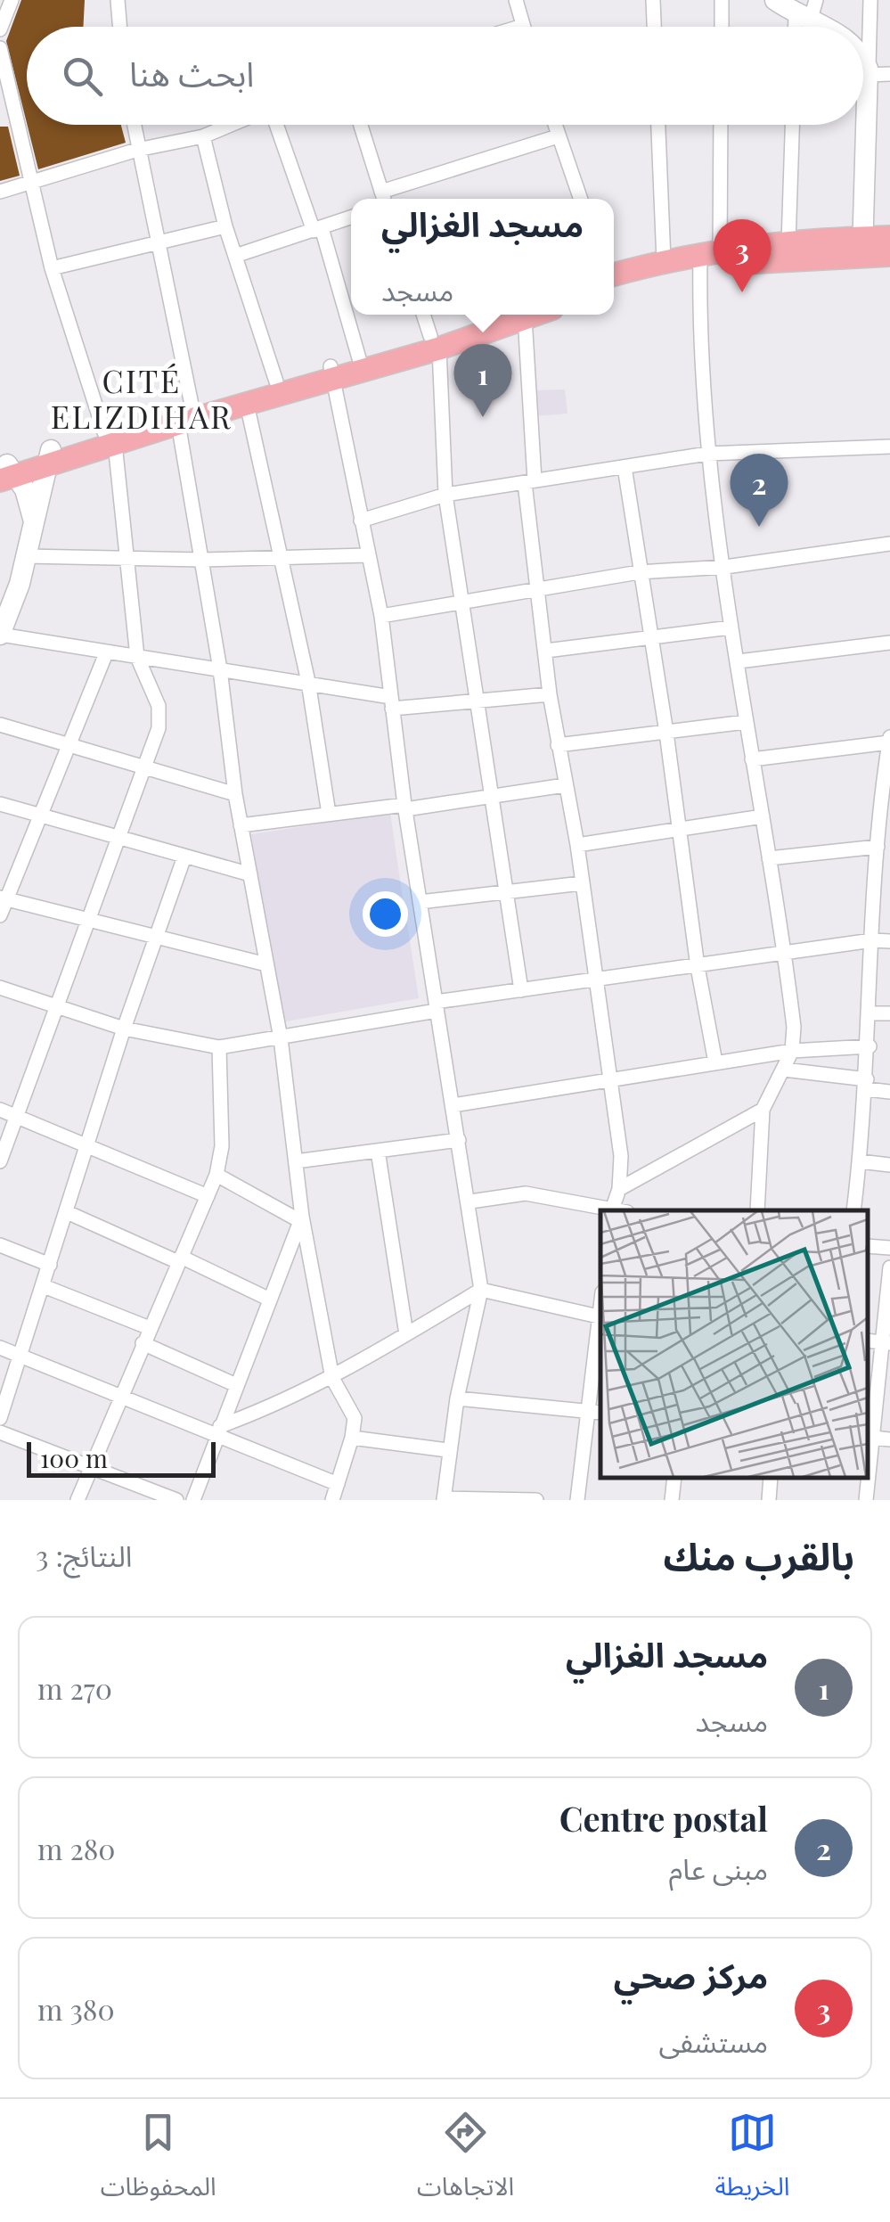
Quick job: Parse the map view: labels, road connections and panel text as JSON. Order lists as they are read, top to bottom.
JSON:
{
  "districts": ["CITÉ ELIZDIHAR"],
  "scale_bar": "100 m",
  "page": {
    "search": "ابحث هنا",
    "popup": ["مسجد الغزالي", "مسجد"],
    "pins": ["3", "1", "2"],
    "scale": "100 m",
    "heading": ["بالقرب منك", "النتائج: 3"],
    "list": [
      {
        "mark": "1",
        "name": "مسجد الغزالي",
        "note": "مسجد",
        "value": "270 m"
      },
      {
        "mark": "2",
        "name": "Centre postal",
        "note": "مبنى عام",
        "value": "280 m"
      },
      {
        "mark": "3",
        "name": "مركز صحي",
        "note": "مستشفى",
        "value": "380 m"
      }
    ],
    "nav": ["الخريطة", "الاتجاهات", "المحفوظات"]
  }
}
